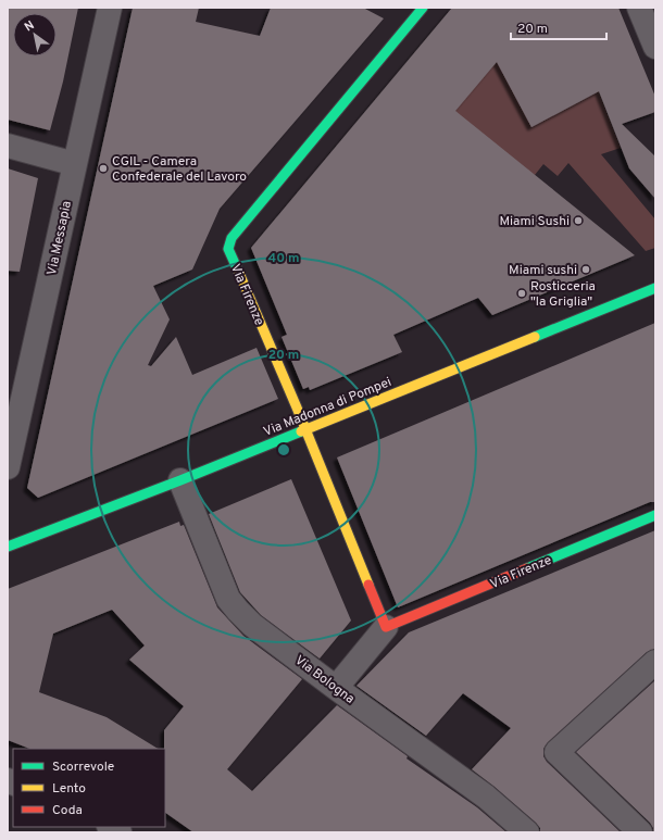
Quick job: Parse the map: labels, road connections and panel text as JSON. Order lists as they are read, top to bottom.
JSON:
{
  "streets": {
    "street": [
      "Via Messapia",
      "Via Firenze",
      "Via Madonna di Pompei",
      "Via Bologna"
    ]
  },
  "crossings": [
    ["Via Firenze", "Via Madonna di Pompei"],
    ["Via Firenze", "Via Bologna"],
    ["Via Madonna di Pompei", "Via Bologna"]
  ],
  "places": [
    "CGIL - Camera Confederale del Lavoro",
    "Miami Sushi",
    "Miami sushi",
    "Rosticceria \"la Griglia\""
  ],
  "legend": ["Scorrevole", "Lento", "Coda"],
  "scale_bar": "20 m",
  "north": "top left",
  "rings": ["40 m", "20 m"]
}
